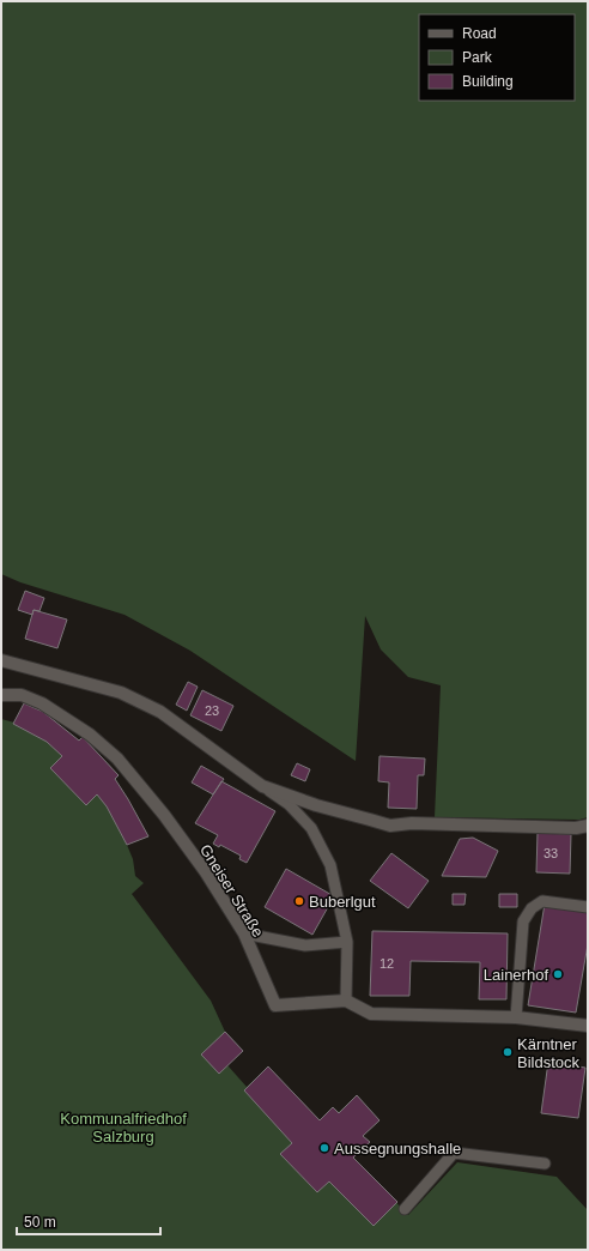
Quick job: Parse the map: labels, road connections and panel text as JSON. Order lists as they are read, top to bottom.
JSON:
{
  "streets": {
    "street": ["Gneiser Straße"]
  },
  "parks": ["Kommunalfriedhof Salzburg"],
  "places": [
    "Buberlgut",
    "Lainerhof",
    "Kärntner Bildstock",
    "Aussegnungshalle"
  ],
  "house_numbers": ["23", "33", "12"],
  "legend": ["Road", "Park", "Building"],
  "scale_bar": "50 m"
}
